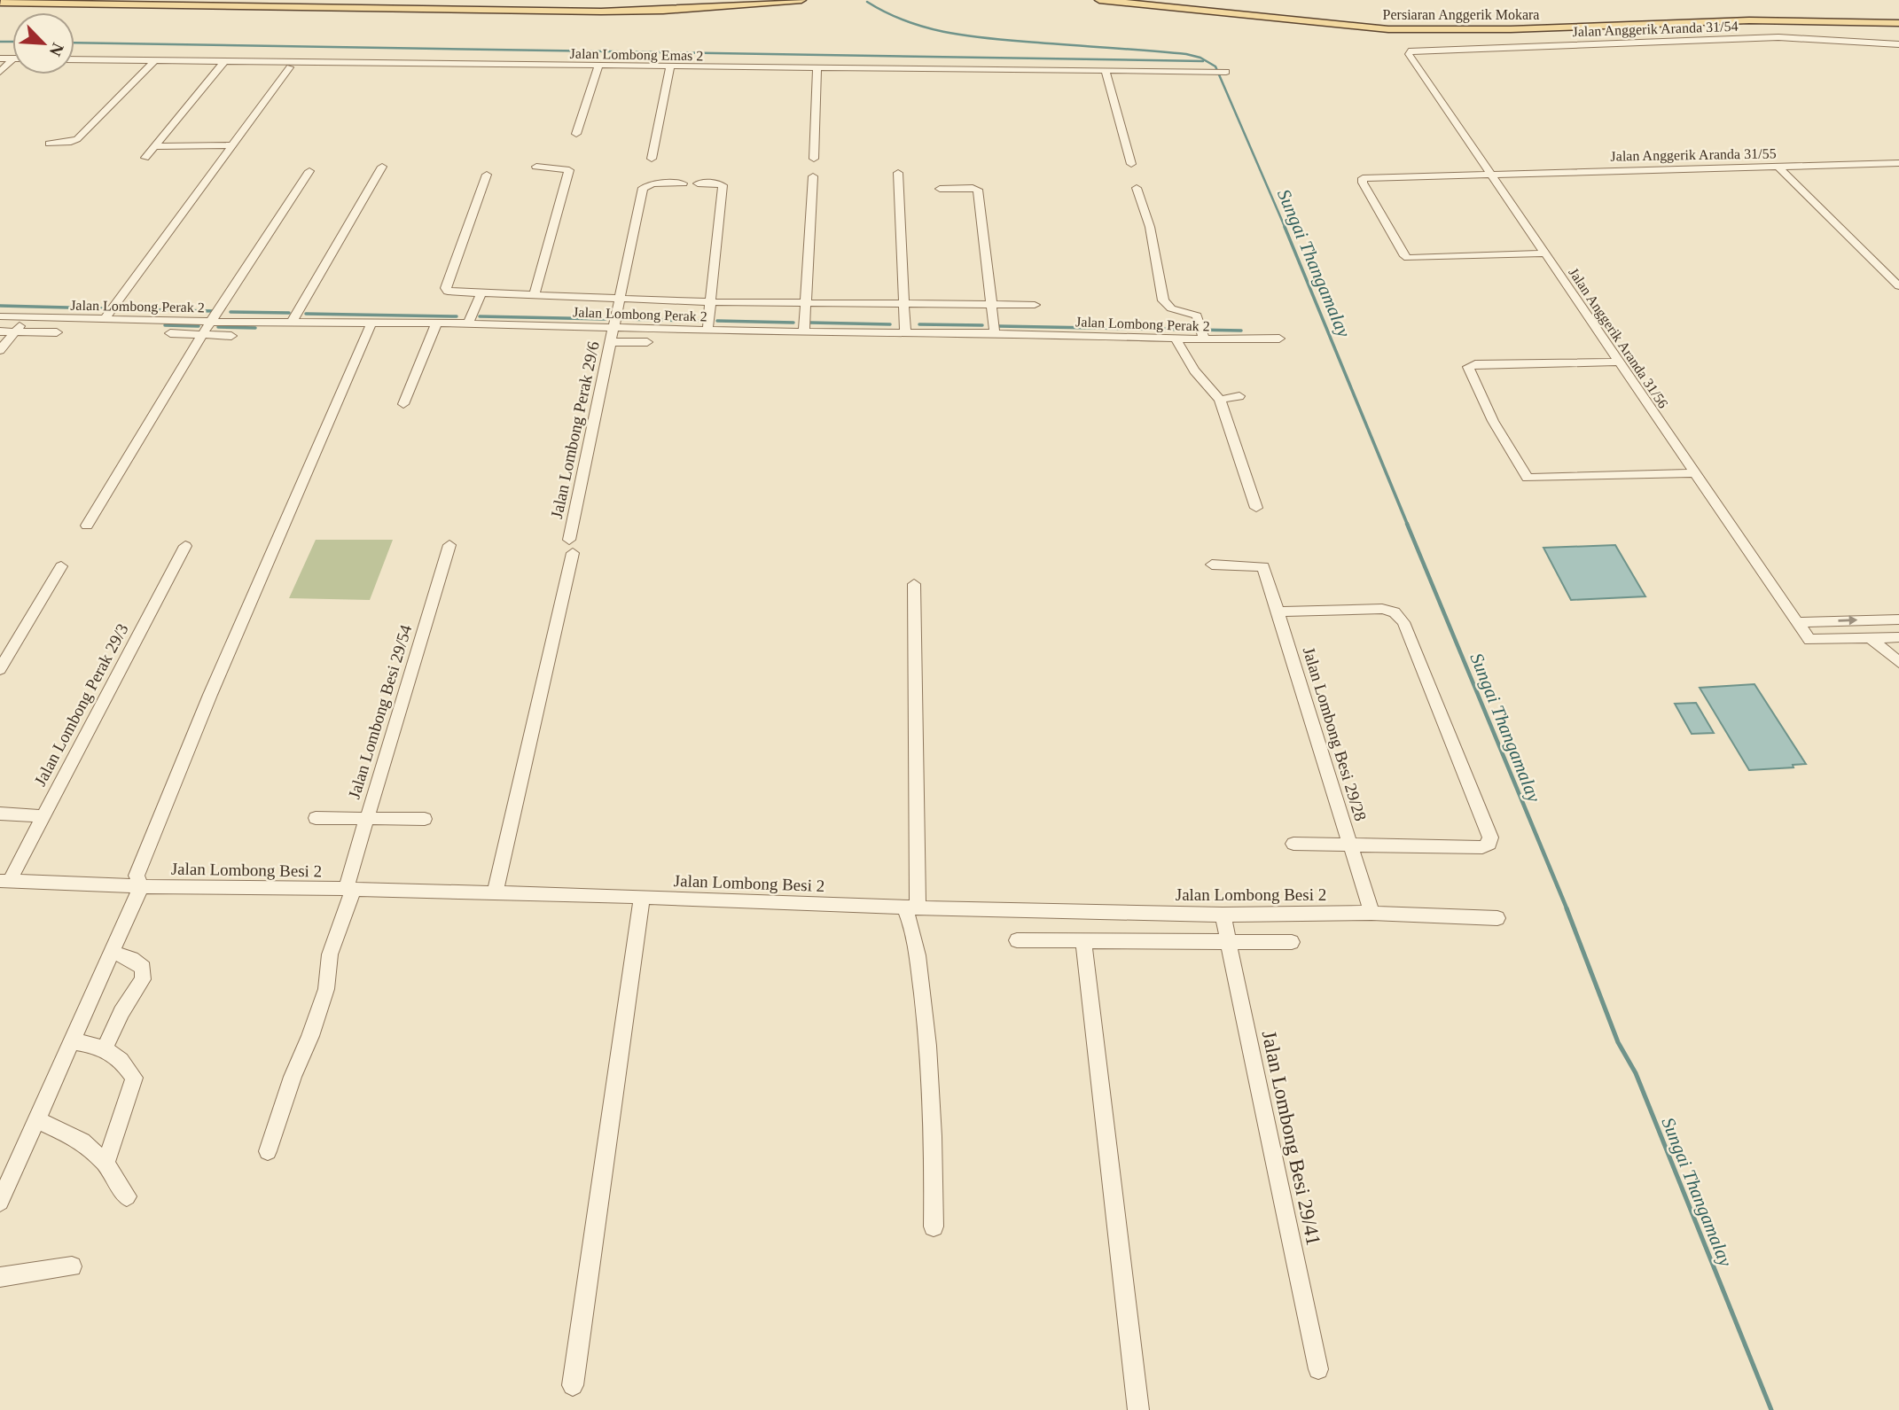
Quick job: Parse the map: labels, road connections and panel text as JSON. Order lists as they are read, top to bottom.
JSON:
{
  "streets": {
    "main road": ["Persiaran Anggerik Mokara"],
    "street": [
      "Jalan Anggerik Aranda 31/54",
      "Jalan Lombong Emas 2",
      "Jalan Anggerik Aranda 31/55",
      "Jalan Lombong Perak 2",
      "Jalan Anggerik Aranda 31/56",
      "Jalan Lombong Perak 29/6",
      "Jalan Lombong Perak 29/3",
      "Jalan Lombong Besi 29/54",
      "Jalan Lombong Besi 29/28",
      "Jalan Lombong Besi 2",
      "Jalan Lombong Besi 29/41"
    ]
  },
  "crossings": [
    ["Jalan Anggerik Aranda 31/54", "Jalan Anggerik Aranda 31/56"],
    ["Jalan Anggerik Aranda 31/55", "Jalan Anggerik Aranda 31/56"],
    ["Jalan Lombong Perak 2", "Jalan Lombong Perak 29/6"],
    ["Jalan Lombong Perak 29/6", "Jalan Lombong Besi 2"],
    ["Jalan Lombong Perak 29/3", "Jalan Lombong Besi 2"],
    ["Jalan Lombong Besi 29/54", "Jalan Lombong Besi 2"],
    ["Jalan Lombong Besi 29/28", "Jalan Lombong Besi 2"],
    ["Jalan Lombong Besi 2", "Jalan Lombong Besi 29/41"]
  ],
  "water": ["Sungai Thangamalay"],
  "north": "bottom right"
}
